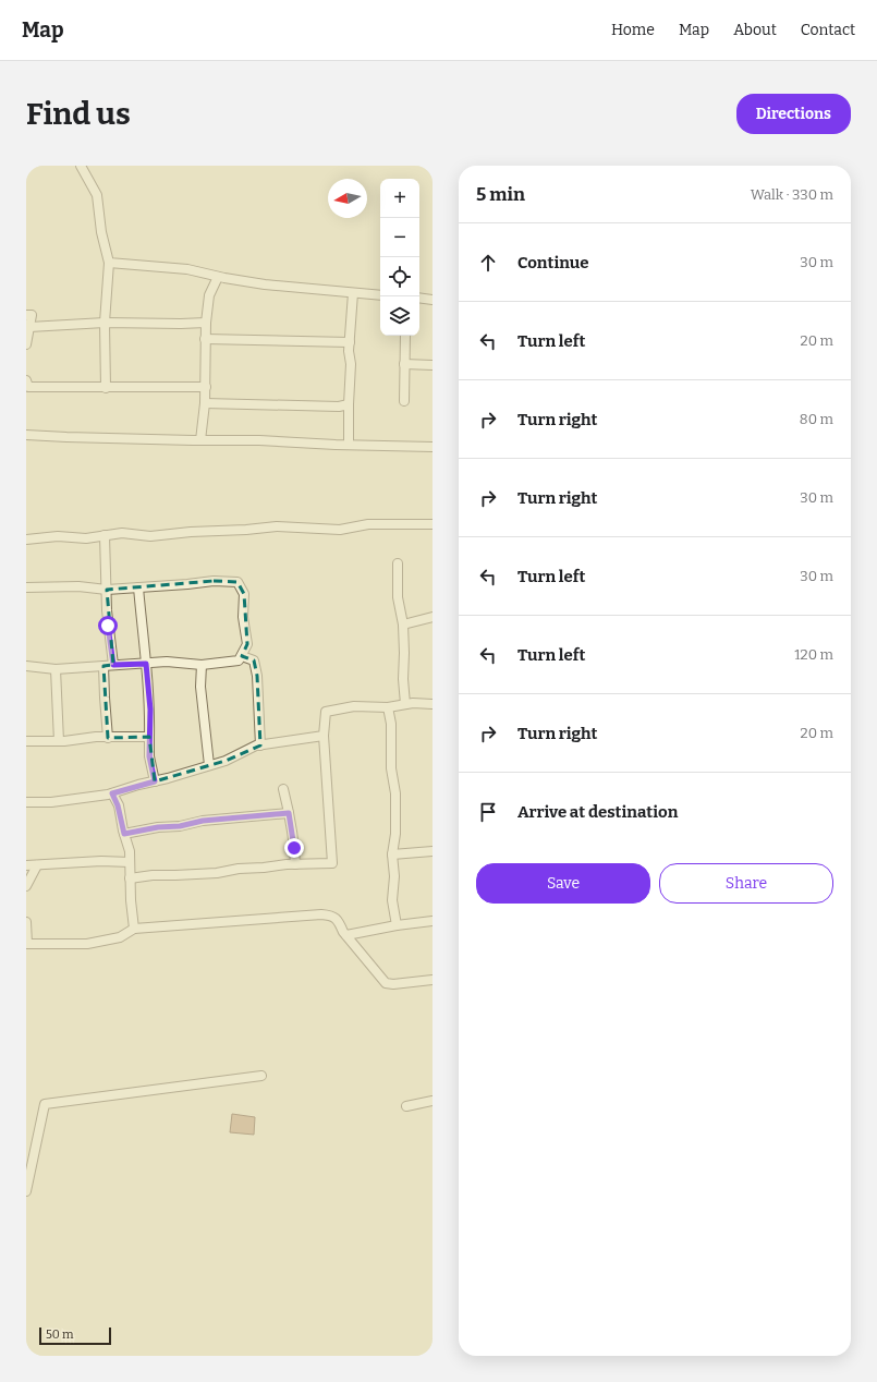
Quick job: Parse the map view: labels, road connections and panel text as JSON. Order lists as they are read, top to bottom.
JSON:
{
  "scale_bar": "50 m",
  "north": "left",
  "page": {
    "header": "Map",
    "nav": [
      "Home",
      "Map",
      "About",
      "Contact"
    ],
    "buttons": [
      "Directions",
      ["Save", "Share"]
    ],
    "title": "Find us",
    "heading": ["5 min", "Walk · 330 m"],
    "map_buttons": ["+", "−"],
    "list": [
      ["Continue", "30 m"],
      ["Turn left", "20 m"],
      ["Turn right", "80 m"],
      ["Turn right", "30 m"],
      ["Turn left", "30 m"],
      ["Turn left", "120 m"],
      ["Turn right", "20 m"],
      "Arrive at destination"
    ],
    "scale": "50 m"
  }
}
